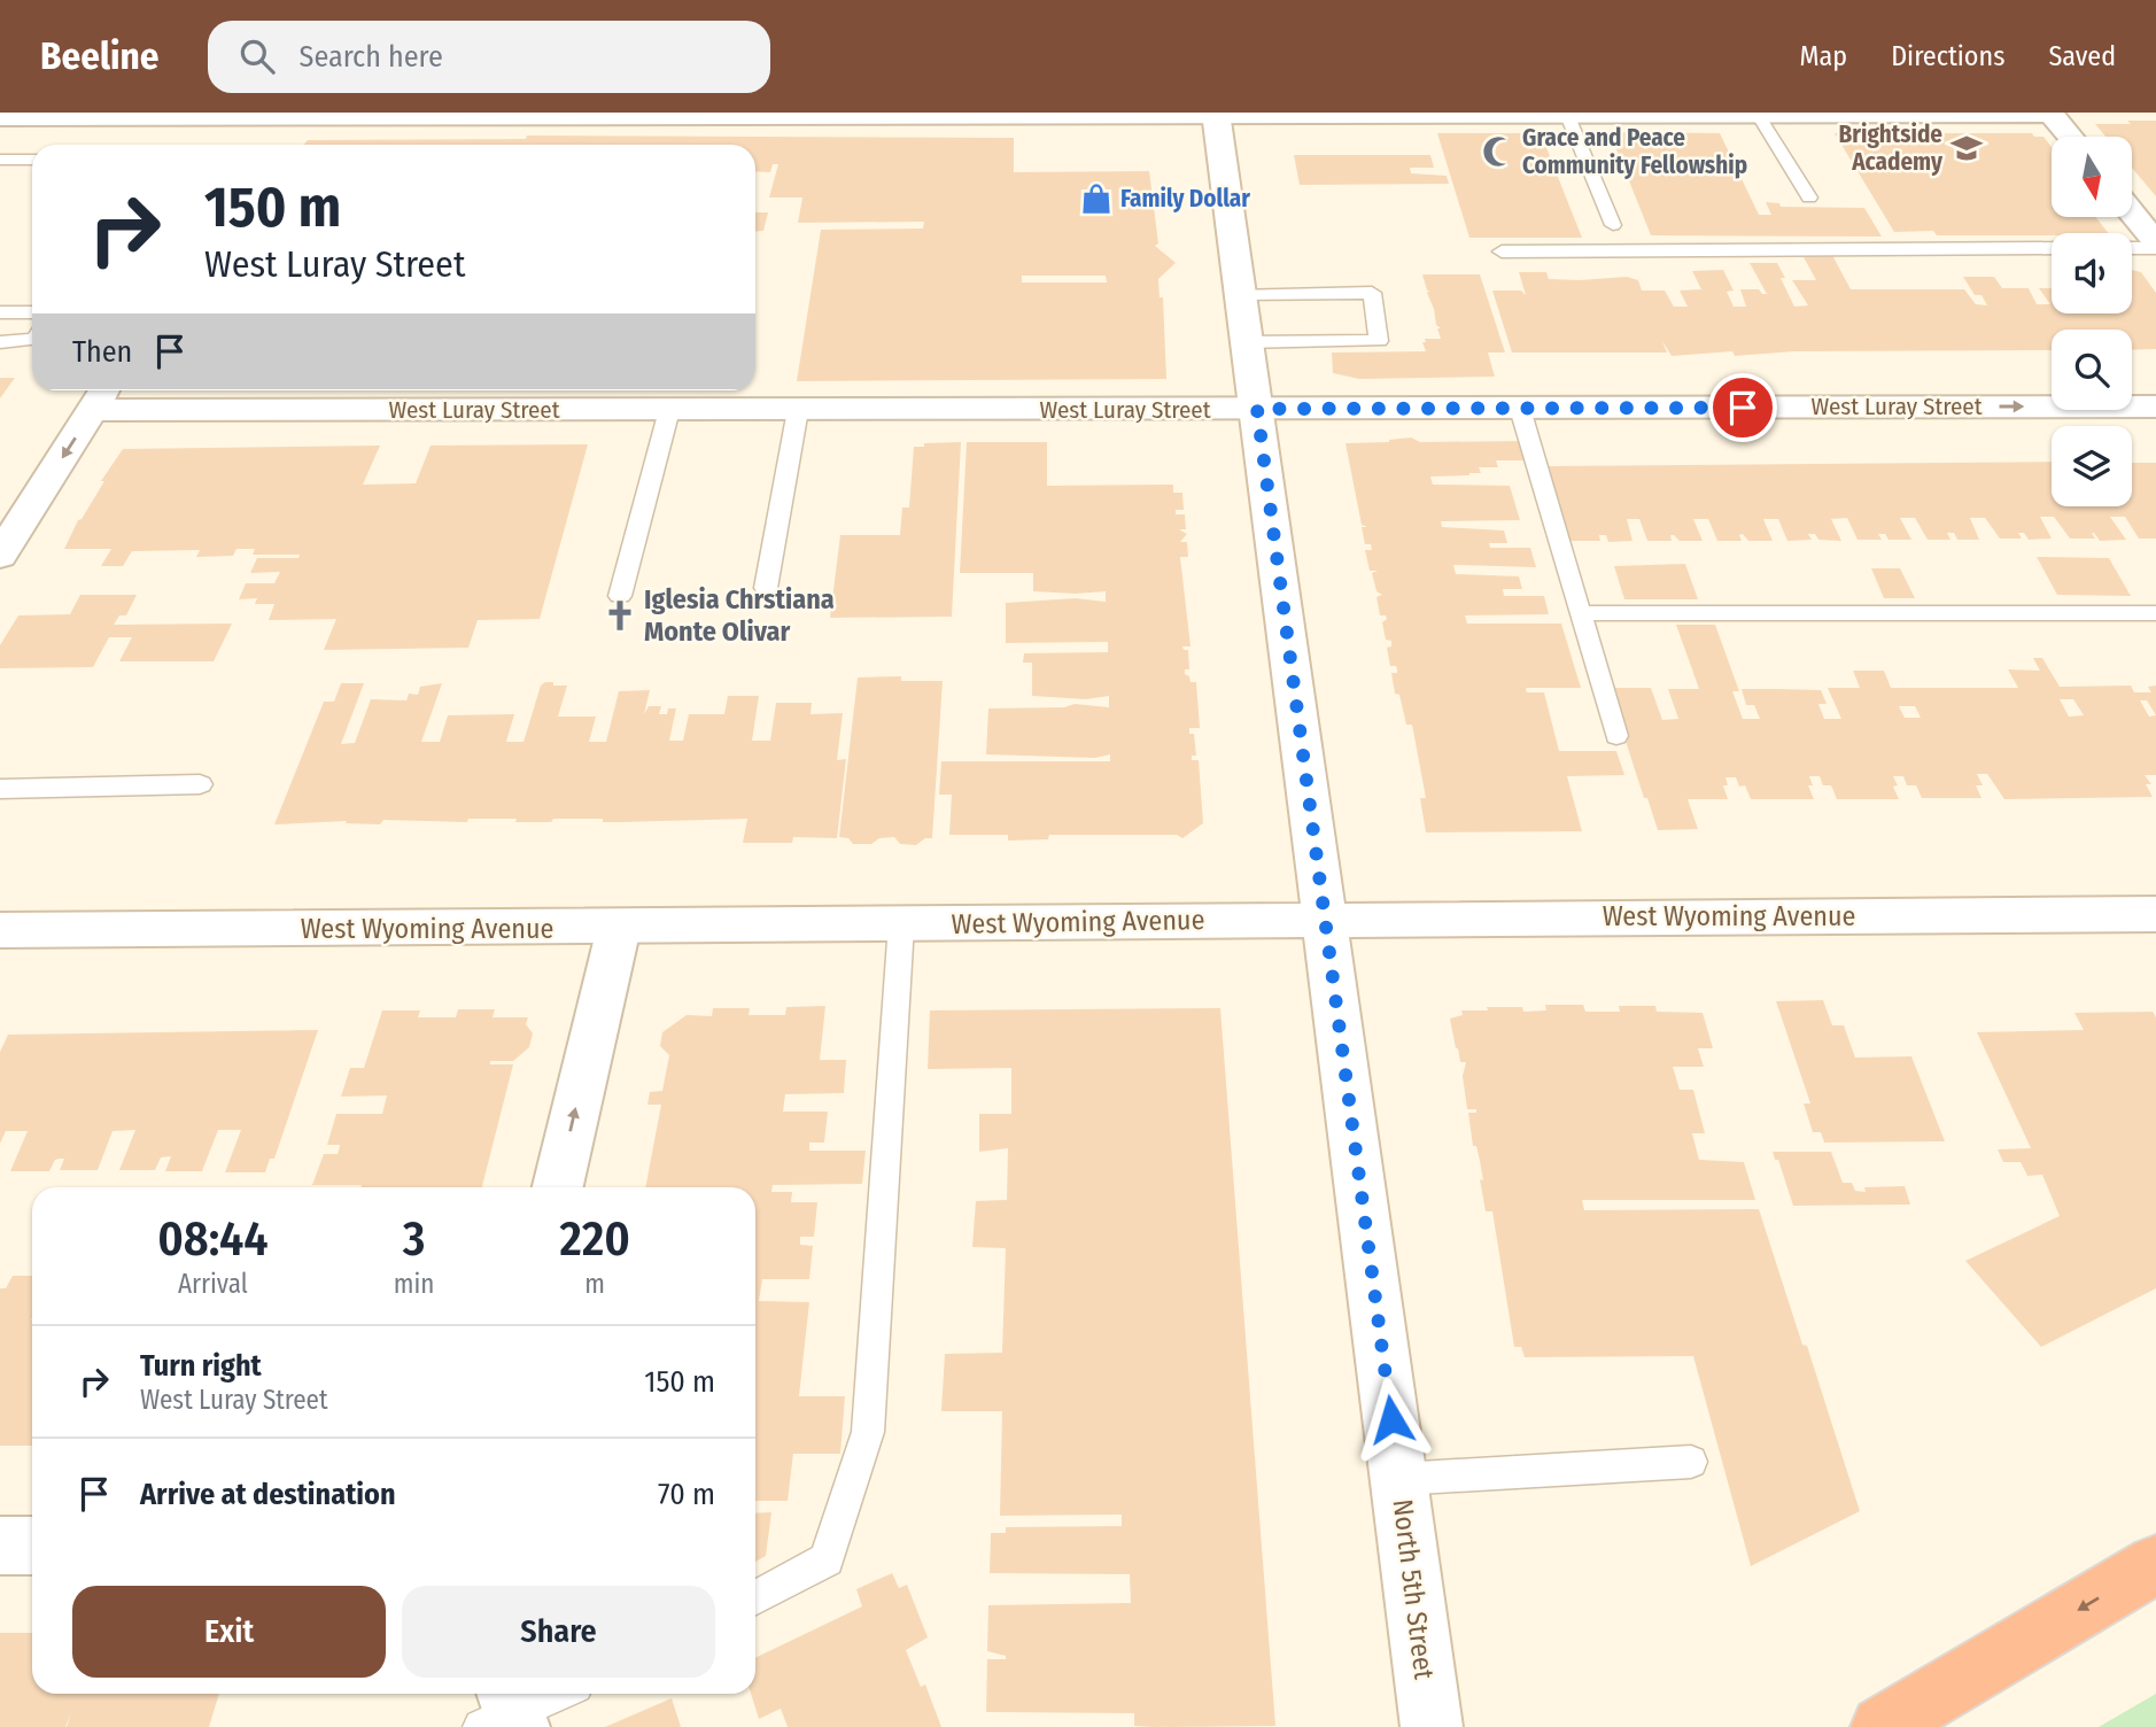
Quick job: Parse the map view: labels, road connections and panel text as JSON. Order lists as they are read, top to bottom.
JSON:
{
  "streets": {
    "street": ["West Luray Street", "West Wyoming Avenue", "North 5th Street"]
  },
  "crossings": [
    ["West Luray Street", "North 5th Street"],
    ["West Wyoming Avenue", "North 5th Street"]
  ],
  "places": {
    "school or university": ["Brightside Academy"],
    "mosque": ["Grace and Peace Community Fellowship"],
    "shop": ["Family Dollar"],
    "church": ["Iglesia Chrstiana Monte Olivar"]
  },
  "north": "bottom",
  "page": {
    "header": "Beeline",
    "search": "Search here",
    "nav": ["Map", "Directions", "Saved"],
    "turn": ["150 m", "West Luray Street"],
    "then": "Then",
    "eta": [
      "08:44",
      "Arrival",
      "3",
      "min",
      "220",
      "m"
    ],
    "list": [
      {
        "name": "Turn right",
        "note": "West Luray Street",
        "value": "150 m"
      },
      {
        "name": "Arrive at destination",
        "value": "70 m"
      }
    ],
    "buttons": ["Exit", "Share"]
  }
}
